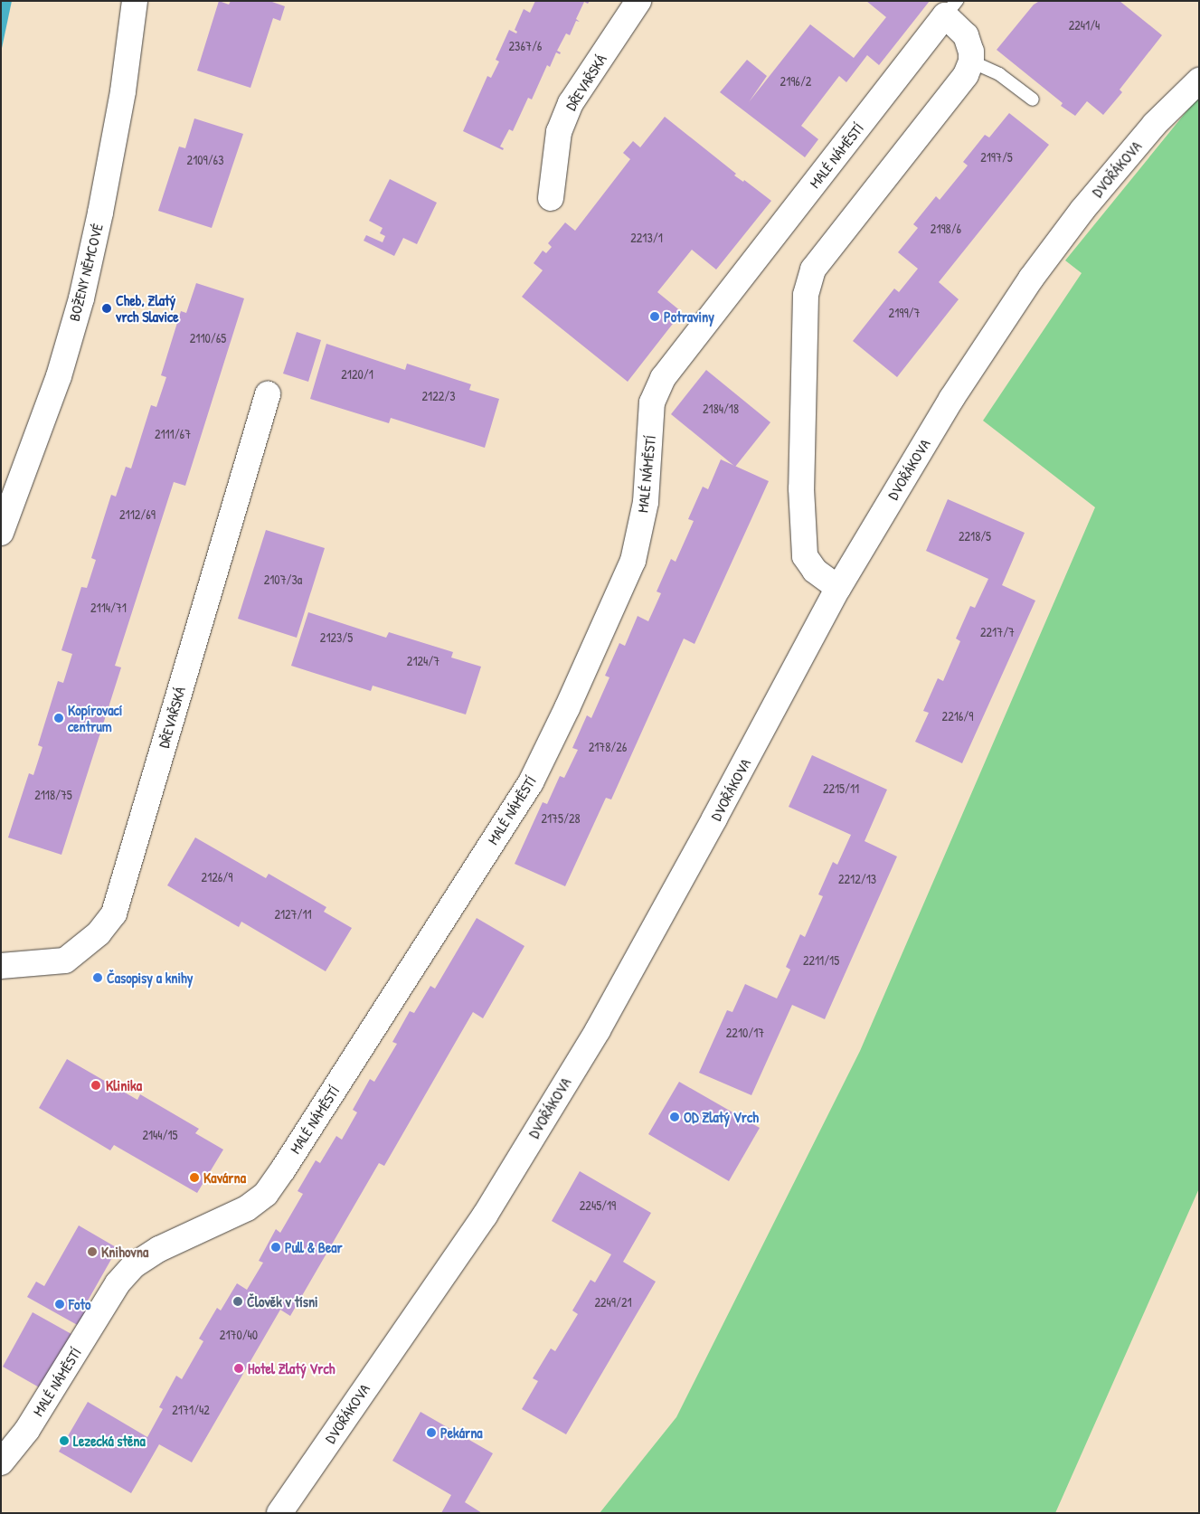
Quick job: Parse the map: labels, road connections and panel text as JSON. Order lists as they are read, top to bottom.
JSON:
{
  "streets": {
    "street": [
      "DŘEVAŘSKÁ",
      "MALÉ NÁMĚSTÍ",
      "DVOŘÁKOVA",
      "BOŽENY NĚMCOVÉ"
    ]
  },
  "places": [
    "Cheb, Zlatý vrch Slavice",
    "Potraviny",
    "Kopírovací centrum",
    "Časopisy a knihy",
    "Klinika",
    "OD Zlatý Vrch",
    "Kavárna",
    "Pull & Bear",
    "Knihovna",
    "Člověk v tísni",
    "Foto",
    "Hotel Zlatý Vrch",
    "Pekárna",
    "Lezecká stěna"
  ],
  "house_numbers": [
    "2241/4",
    "2367/6",
    "2196/2",
    "2197/5",
    "2109/63",
    "2198/6",
    "2213/1",
    "2199/7",
    "2110/65",
    "2120/1",
    "2122/3",
    "2184/18",
    "2111/67",
    "2112/69",
    "2218/5",
    "2107/3a",
    "2114/71",
    "2217/7",
    "2123/5",
    "2124/7",
    "2216/9",
    "2178/26",
    "2215/11",
    "2118/75",
    "2175/28",
    "2126/9",
    "2212/13",
    "2127/11",
    "2211/15",
    "2210/17",
    "2144/15",
    "2245/19",
    "2249/21",
    "2170/40",
    "2171/42"
  ]
}
